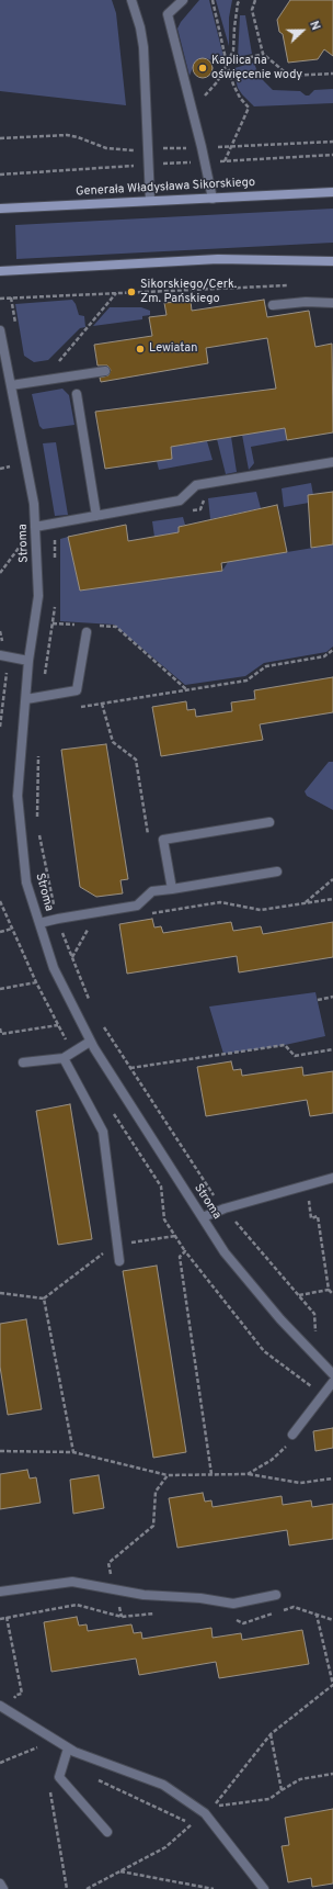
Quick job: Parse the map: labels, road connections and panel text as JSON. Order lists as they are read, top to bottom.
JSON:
{
  "streets": {
    "main road": ["Generała Władysława Sikorskiego"],
    "street": ["Stroma"]
  },
  "places": ["Kaplica na oświęcenie wody", "Sikorskiego/Cerk. Zm. Pańskiego", "Lewiatan"],
  "north": "right"
}
